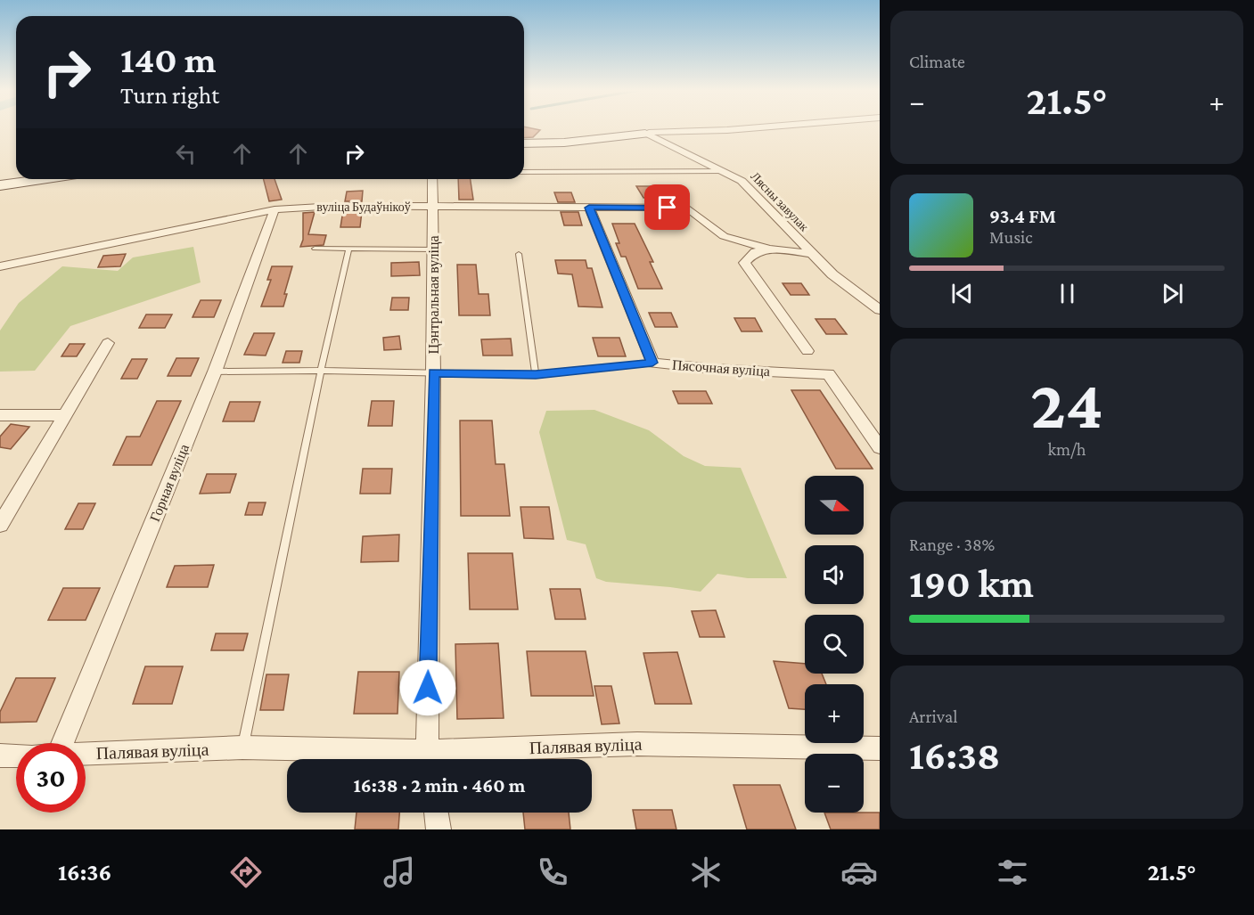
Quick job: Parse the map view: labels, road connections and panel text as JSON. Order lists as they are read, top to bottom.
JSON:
{
  "streets": {
    "street": [
      "Лясны завулак",
      "вуліца Будаўнікоў",
      "Цэнтральная вуліца",
      "Пясочная вуліца",
      "Горная вуліца",
      "Палявая вуліца"
    ]
  },
  "crossings": [
    ["вуліца Будаўнікоў", "Цэнтральная вуліца"],
    ["вуліца Будаўнікоў", "Пясочная вуліца"],
    ["вуліца Будаўнікоў", "Горная вуліца"]
  ],
  "north": "right",
  "page": {
    "tile": [
      "Climate",
      ["24", "km/h"],
      ["Range · 38%", "190 km"],
      ["Arrival", "16:38"]
    ],
    "turn": ["140 m", "Turn right"],
    "heat": ["−", "21.5°", "+"],
    "song": ["93.4 FM", "Music"],
    "map_buttons": ["+", "−"],
    "limit": "30",
    "trip": "16:38 · 2 min · 460 m",
    "tabs": ["16:36", "21.5°"]
  }
}
